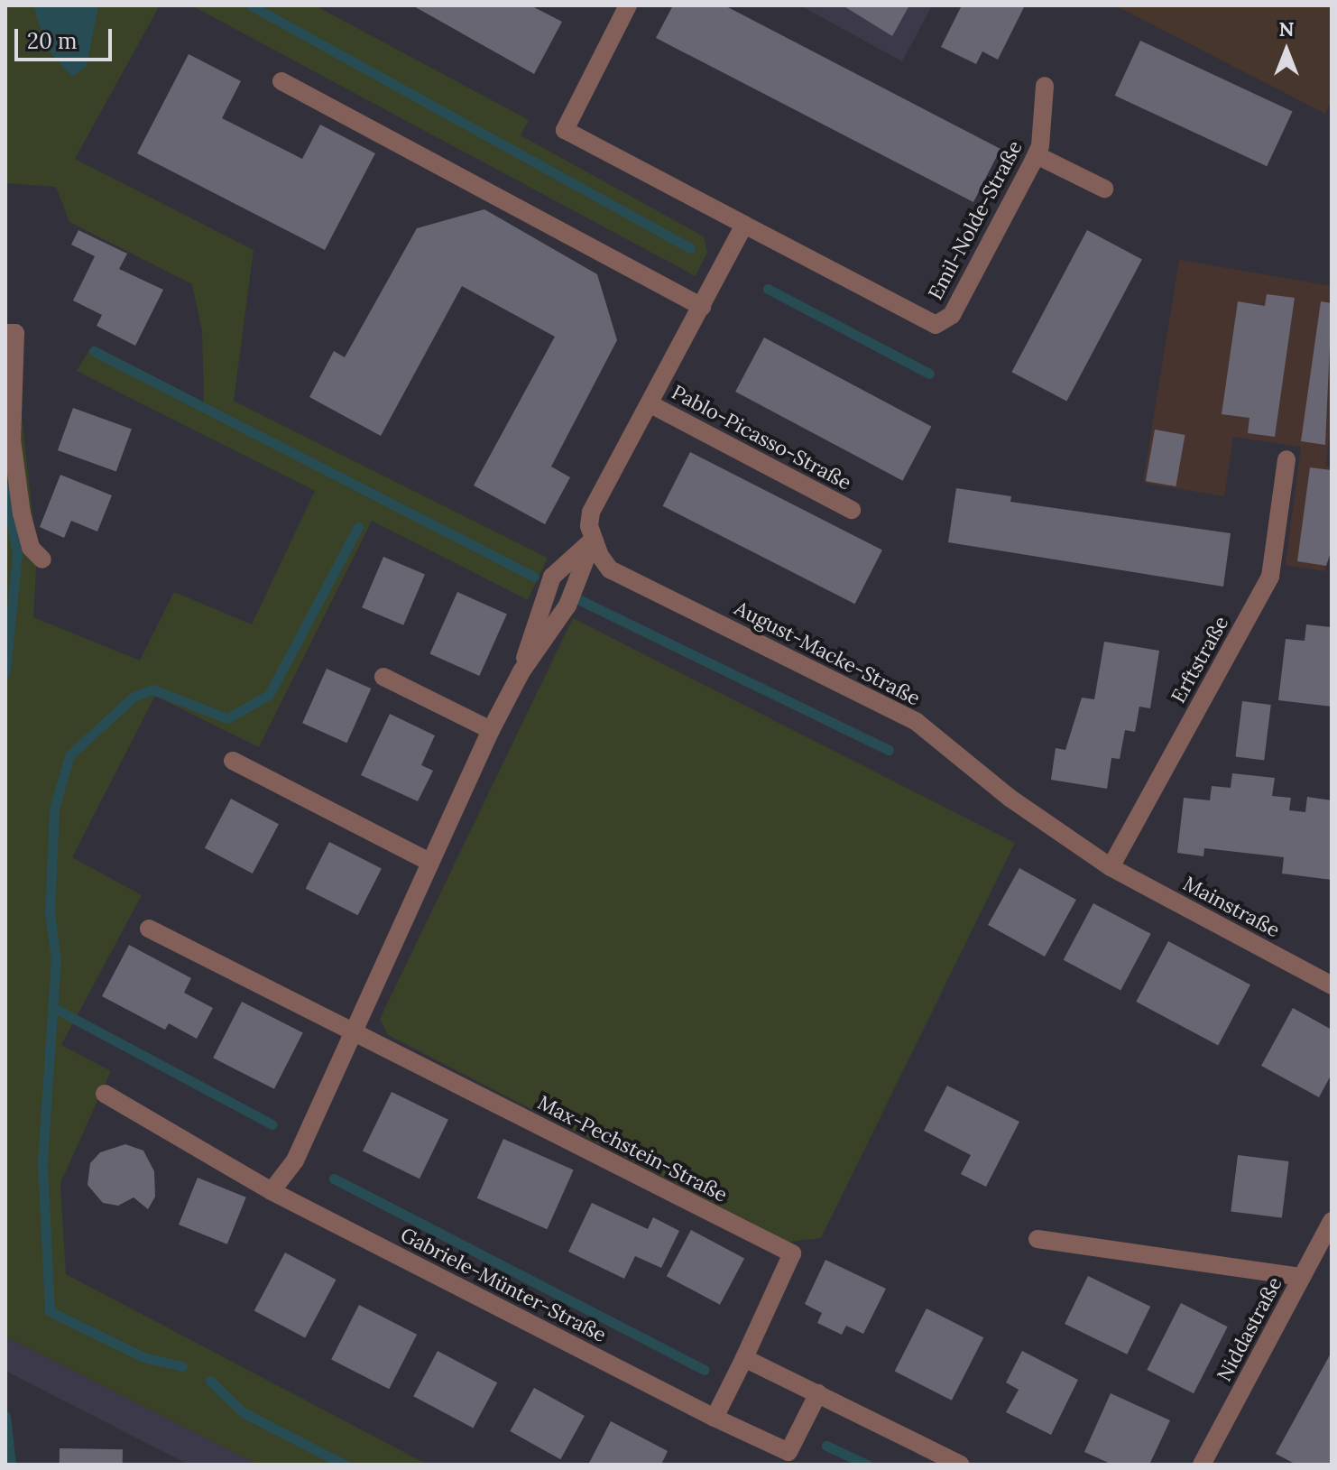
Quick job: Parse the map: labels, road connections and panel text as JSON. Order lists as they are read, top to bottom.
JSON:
{
  "streets": {
    "street": [
      "Emil-Nolde-Straße",
      "Pablo-Picasso-Straße",
      "August-Macke-Straße",
      "Erftstraße",
      "Mainstraße",
      "Max-Pechstein-Straße",
      "Gabriele-Münter-Straße",
      "Niddastraße"
    ]
  },
  "crossings": [
    ["Emil-Nolde-Straße", "Pablo-Picasso-Straße"],
    ["Pablo-Picasso-Straße", "August-Macke-Straße"],
    ["August-Macke-Straße", "Erftstraße"],
    ["August-Macke-Straße", "Mainstraße"],
    ["Erftstraße", "Mainstraße"]
  ],
  "scale_bar": "20 m",
  "north": "top"
}
